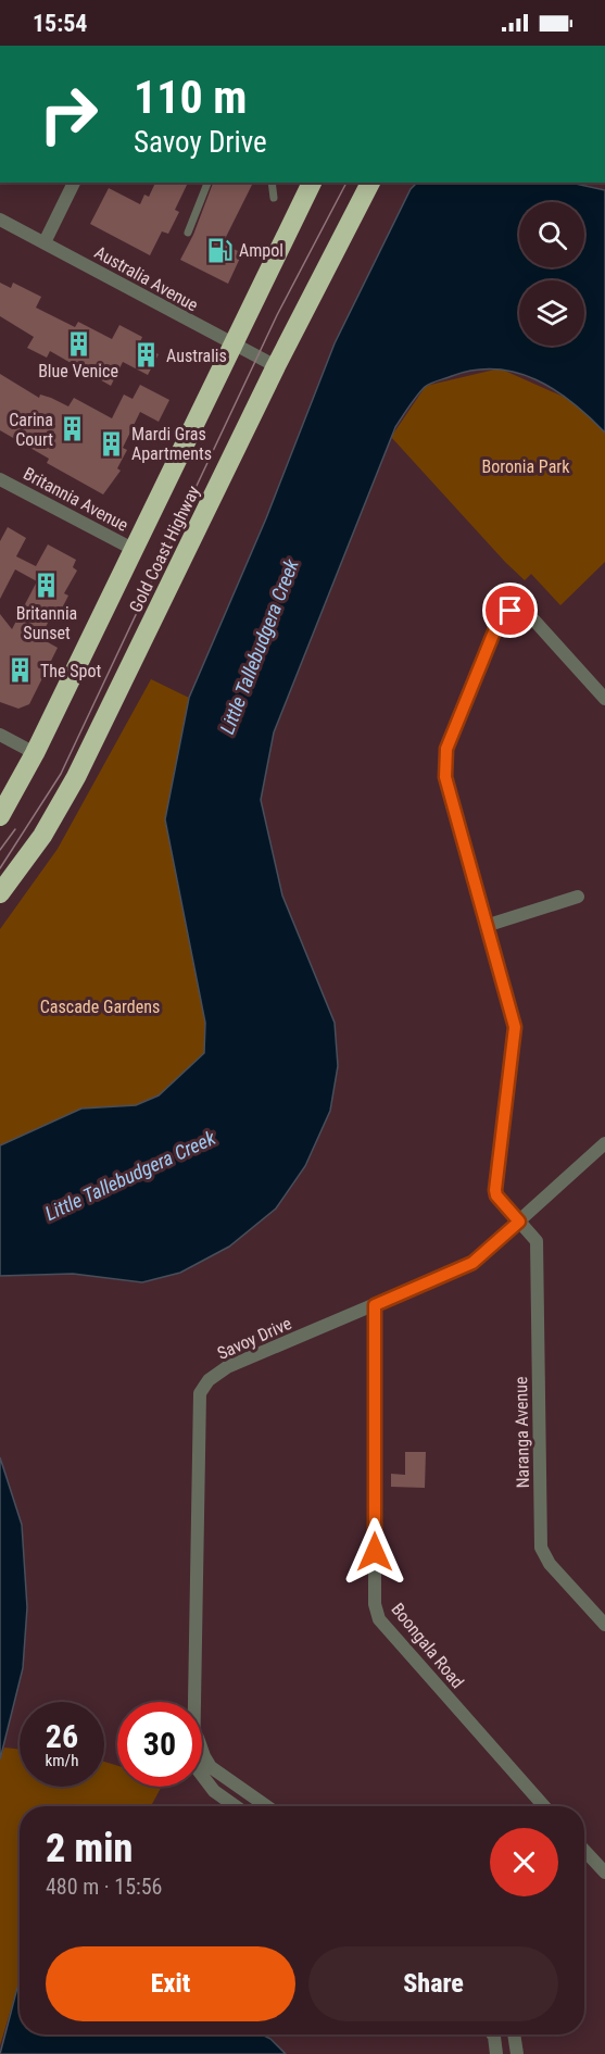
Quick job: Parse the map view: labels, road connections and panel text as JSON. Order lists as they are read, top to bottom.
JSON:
{
  "streets": {
    "highway": ["Gold Coast Highway"],
    "street": [
      "Australia Avenue",
      "Britannia Avenue",
      "Savoy Drive",
      "Naranga Avenue",
      "Boongala Road"
    ]
  },
  "crossings": [
    ["Australia Avenue", "Gold Coast Highway"],
    ["Britannia Avenue", "Gold Coast Highway"],
    ["Savoy Drive", "Naranga Avenue"],
    ["Savoy Drive", "Boongala Road"]
  ],
  "water": ["Little Tallebudgera Creek"],
  "parks": ["Boronia Park", "Cascade Gardens"],
  "places": {
    "fuel station": ["Ampol"],
    "building": [
      "Blue Venice",
      "Australis",
      "Carina Court",
      "Mardi Gras Apartments",
      "Britannia Sunset",
      "The Spot"
    ]
  },
  "page": {
    "status": "15:54",
    "turn": ["110 m", "Savoy Drive"],
    "speed": "26 km/h",
    "limit": "30",
    "heading": ["2 min", "480 m · 15:56"],
    "buttons": ["Exit", "Share"]
  }
}
